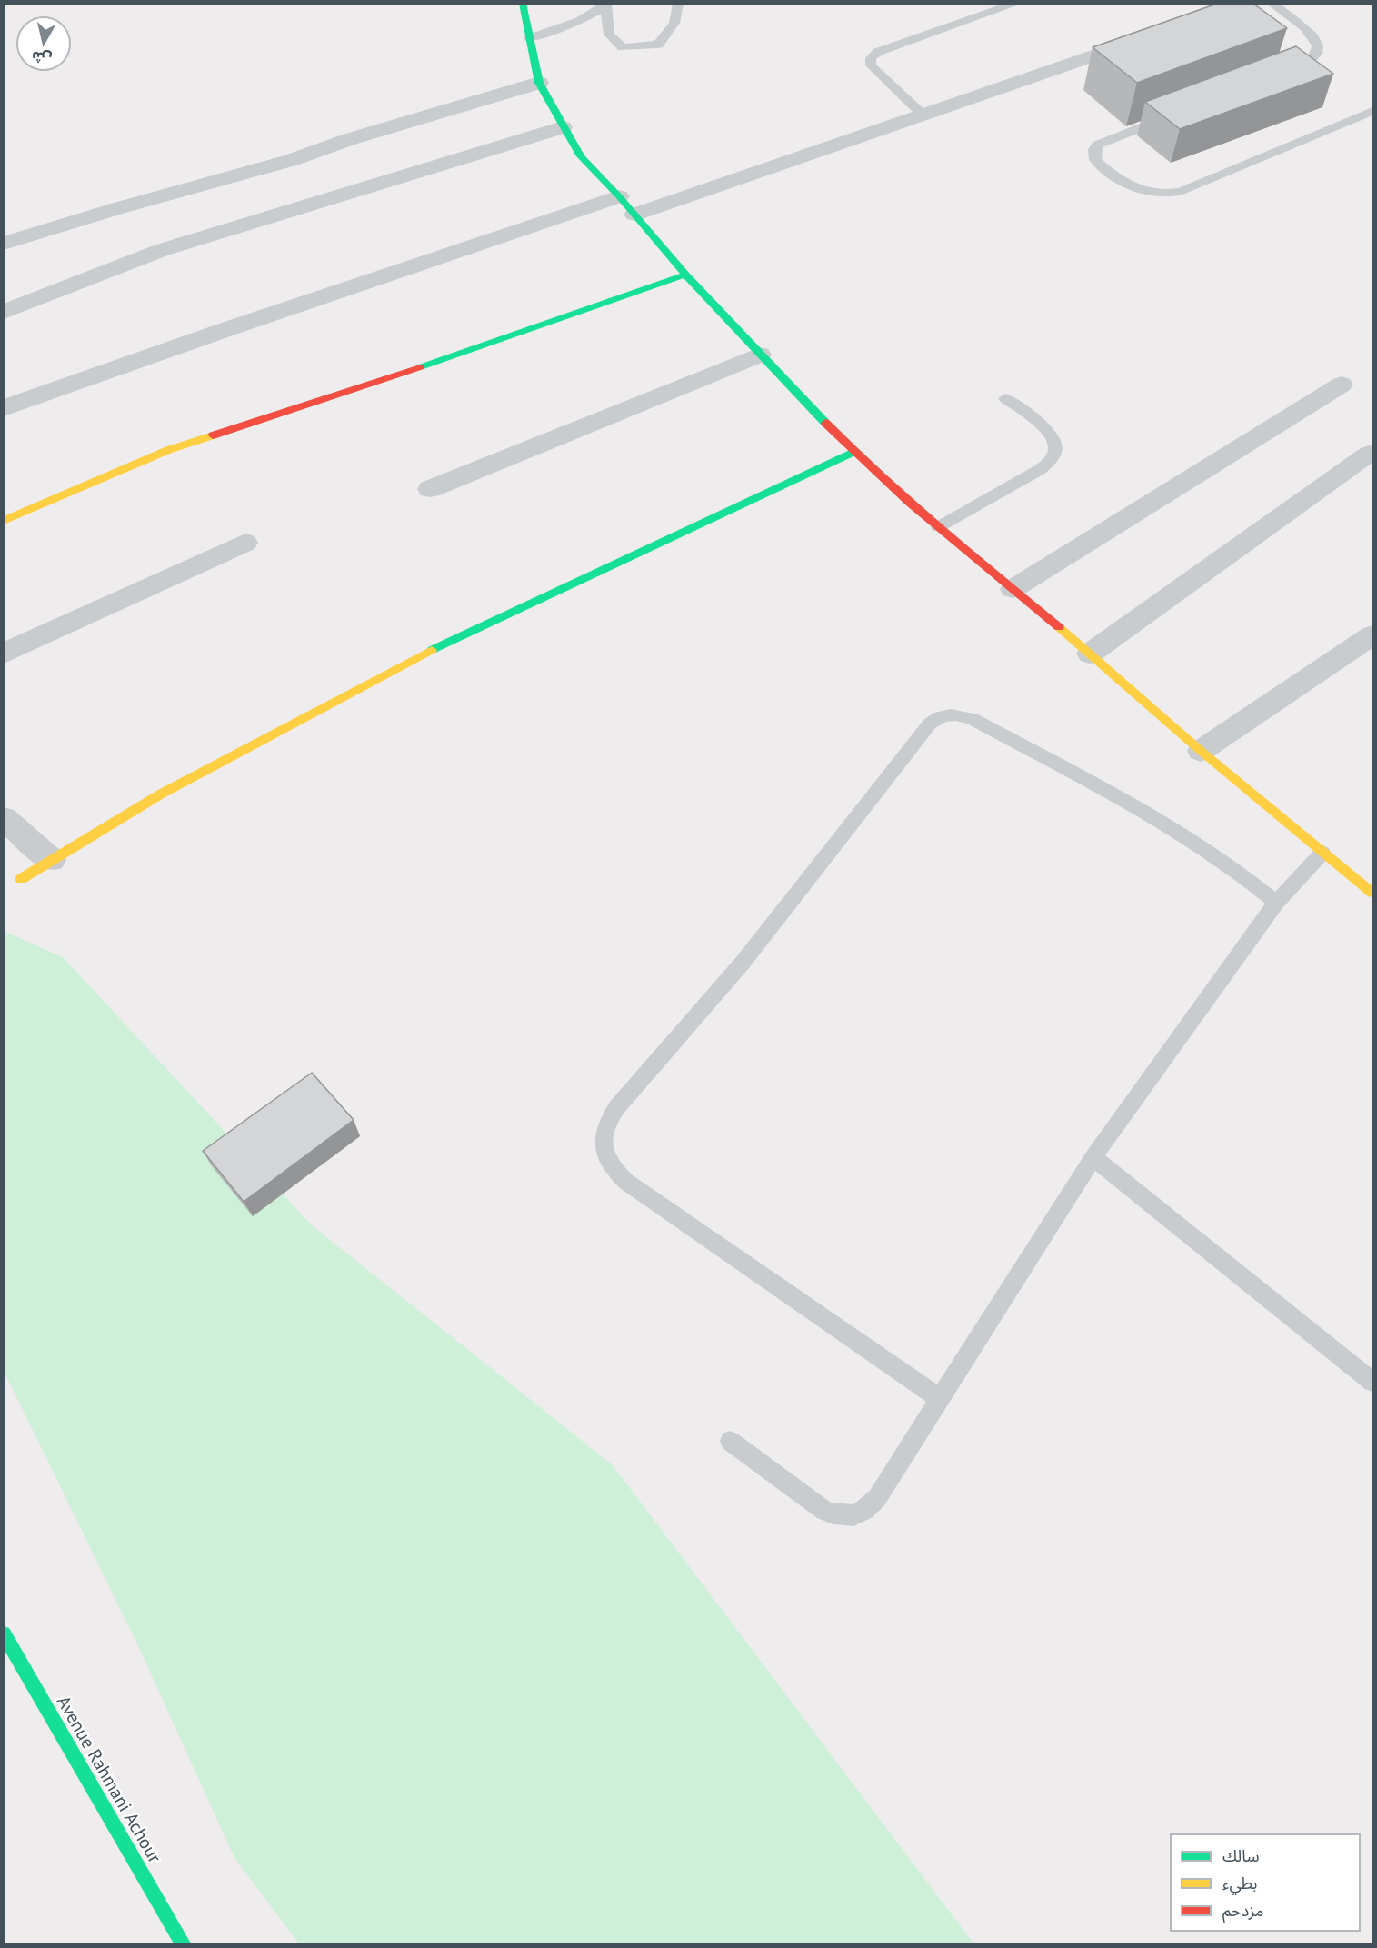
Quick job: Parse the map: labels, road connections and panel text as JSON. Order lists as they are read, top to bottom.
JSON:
{
  "streets": {
    "street": ["Avenue Rahmani Achour"]
  },
  "legend": ["سالك", "بطيء", "مزدحم"],
  "north": "bottom"
}
